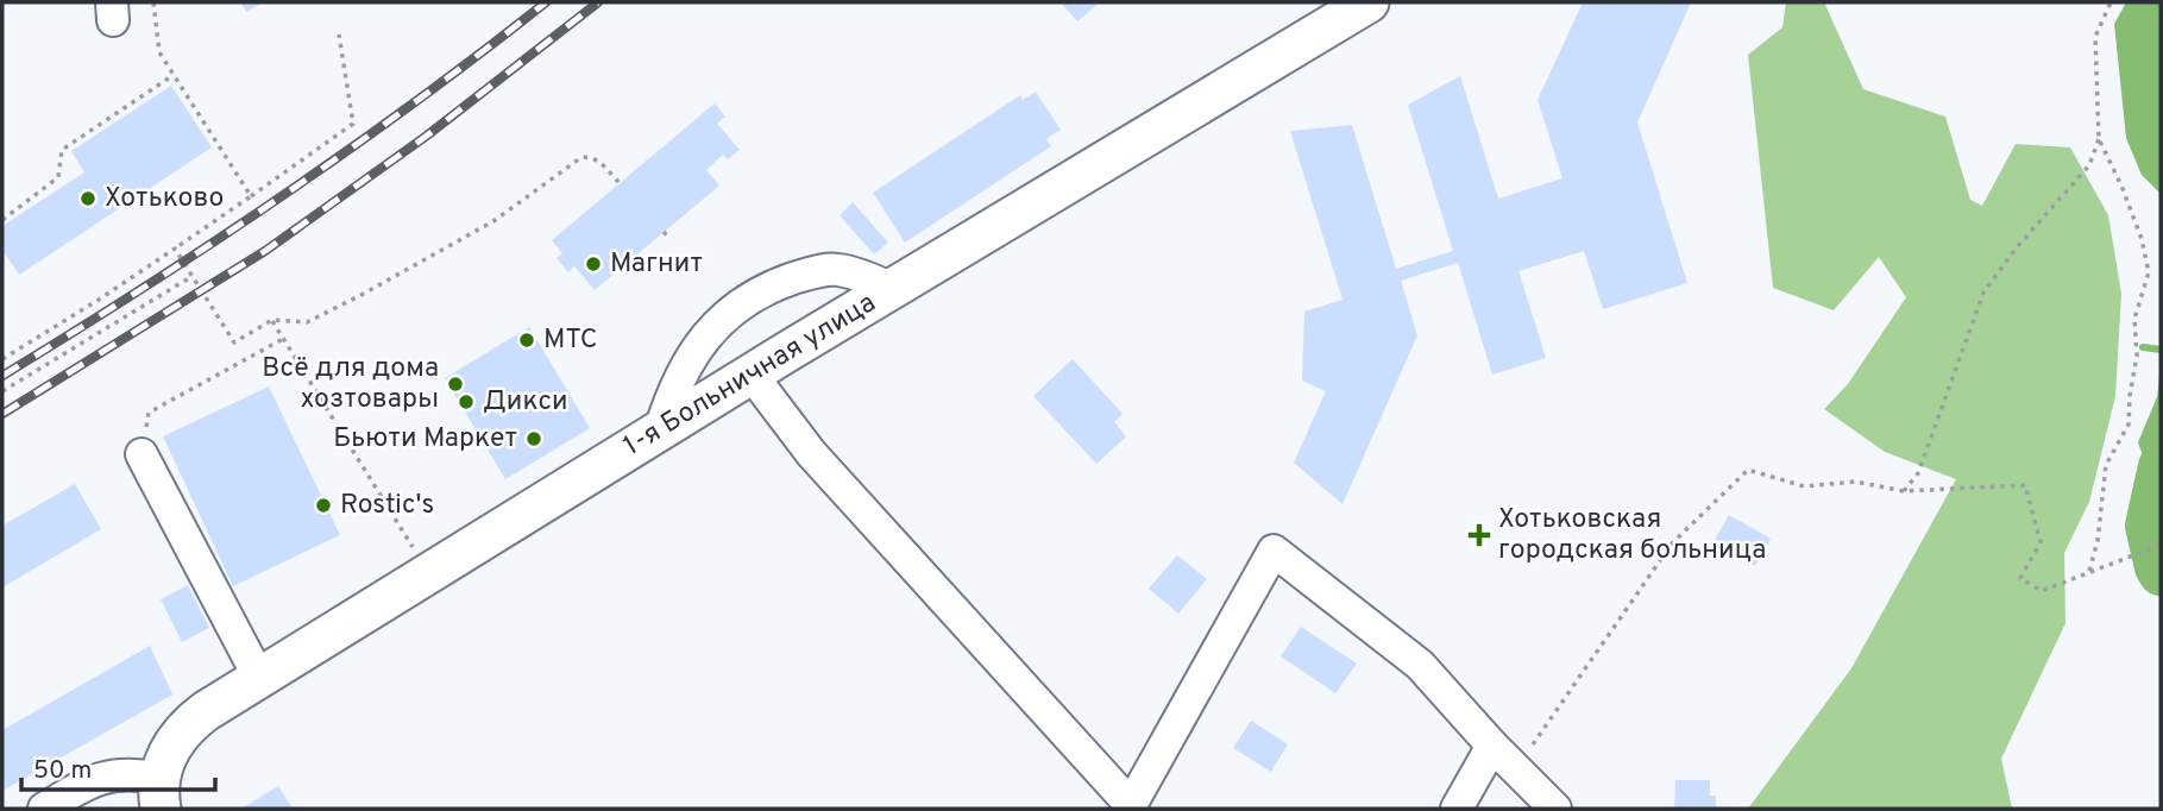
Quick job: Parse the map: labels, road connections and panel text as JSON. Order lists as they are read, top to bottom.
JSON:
{
  "streets": {
    "main road": ["1-я Больничная улица"]
  },
  "places": {
    "other": [
      "Хотьково",
      "Магнит",
      "МТС",
      "Всё для дома хозтовары",
      "Дикси",
      "Бьюти Маркет",
      "Rostic's"
    ],
    "health": ["Хотьковская городская больница"]
  },
  "scale_bar": "50 m"
}
